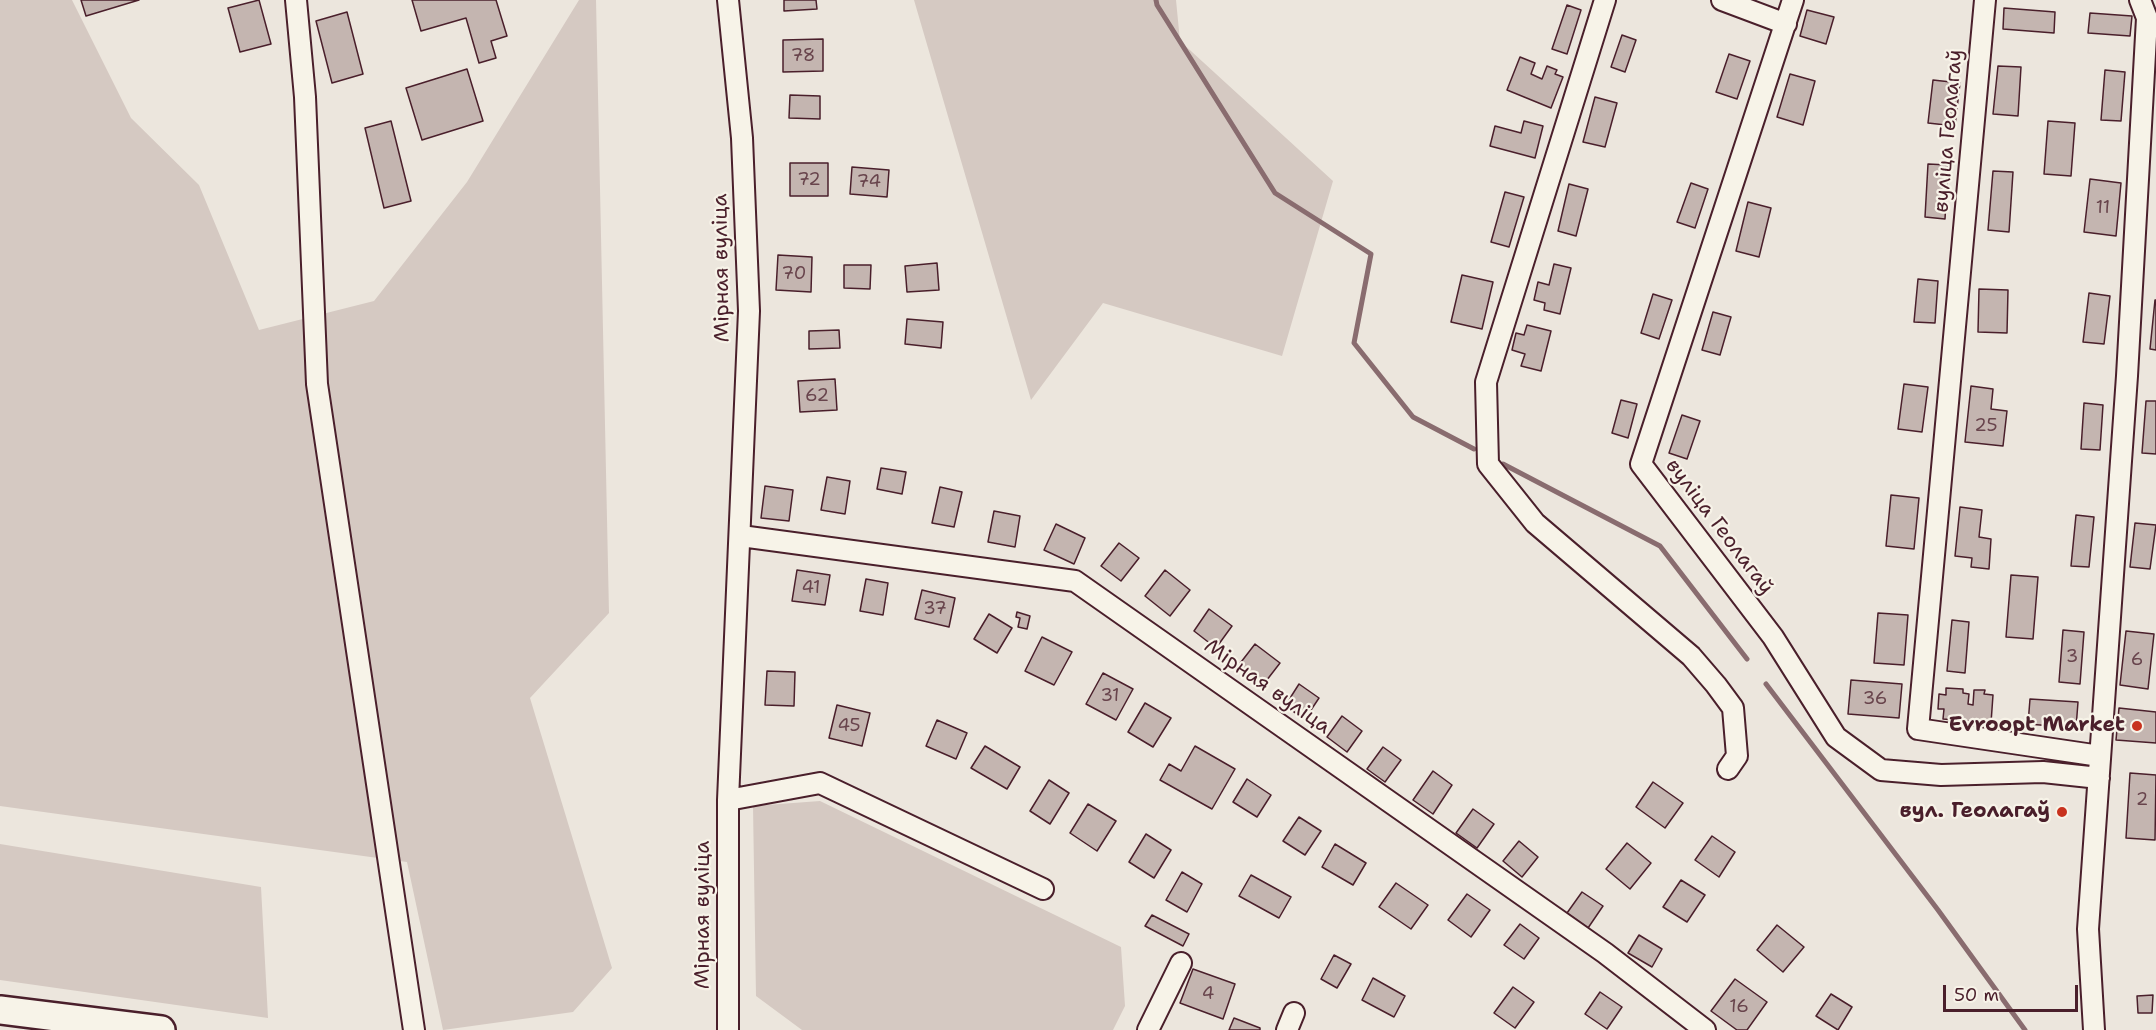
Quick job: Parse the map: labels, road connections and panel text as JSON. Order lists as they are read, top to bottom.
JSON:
{
  "streets": {
    "street": ["вуліца Геолагаў", "Мірная вуліца"]
  },
  "places": ["Evroopt Market", "вул. Геолагаў"],
  "house_numbers": [
    "78",
    "72",
    "74",
    "11",
    "70",
    "62",
    "25",
    "41",
    "37",
    "3",
    "6",
    "31",
    "36",
    "45",
    "2",
    "4",
    "16"
  ],
  "scale_bar": "50 m"
}
